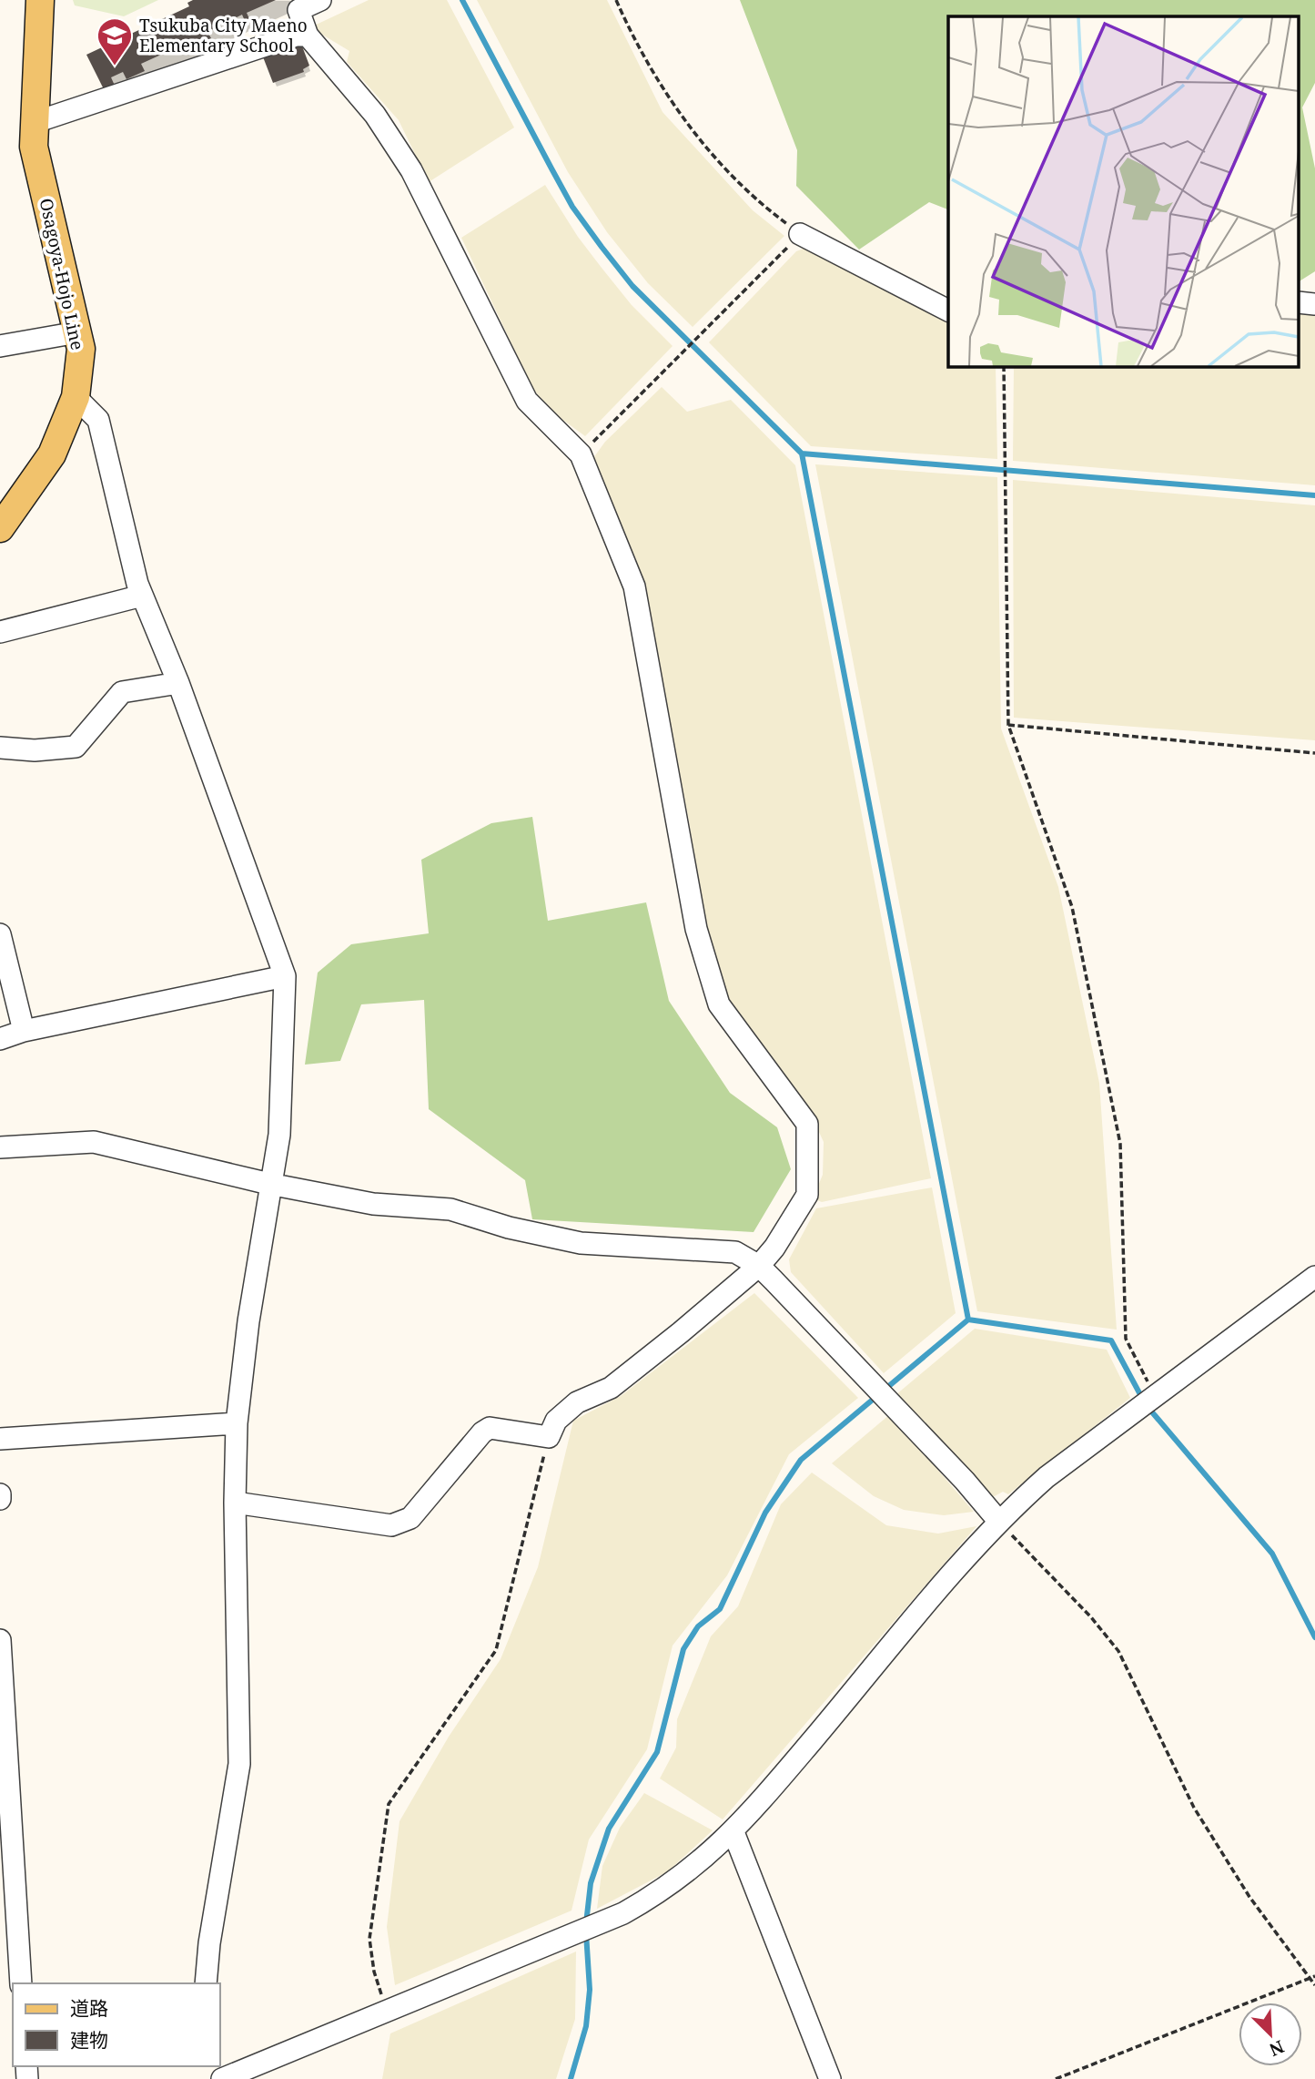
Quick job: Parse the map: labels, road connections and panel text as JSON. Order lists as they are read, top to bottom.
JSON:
{
  "streets": {
    "main road": ["Osagoya-Hojo Line"]
  },
  "places": {
    "school or university": ["Tsukuba City Maeno Elementary School"]
  },
  "legend": ["道路", "建物"],
  "north": "bottom right"
}
